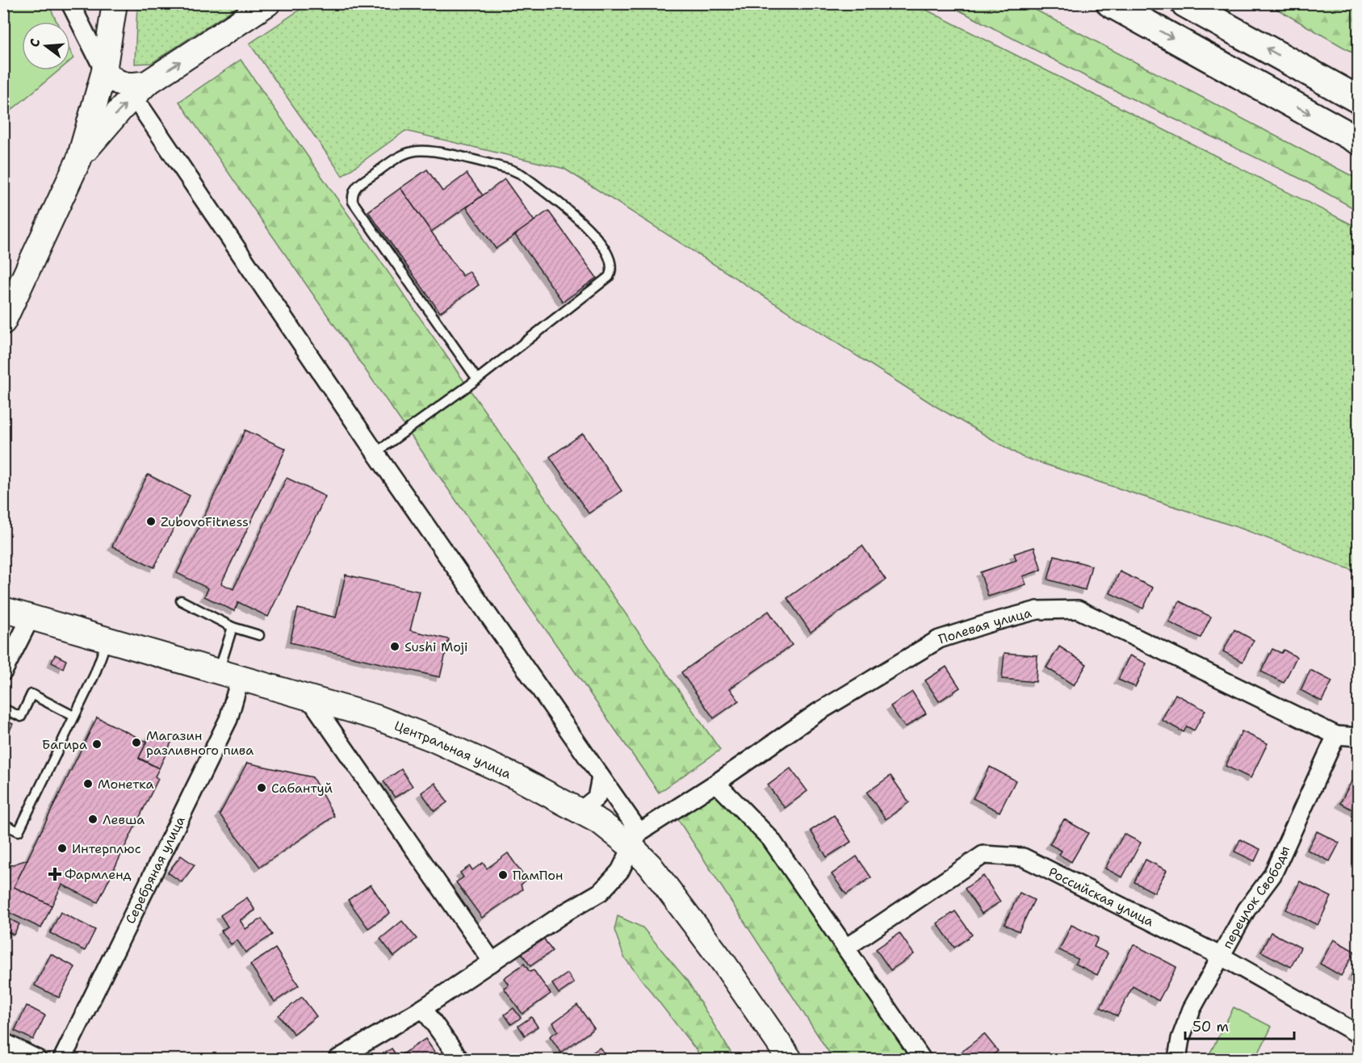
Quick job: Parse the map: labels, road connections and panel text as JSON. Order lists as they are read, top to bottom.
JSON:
{
  "streets": {
    "street": [
      "Полевая улица",
      "Центральная улица",
      "Серебряная улица",
      "Российская улица",
      "переулок Свободы"
    ]
  },
  "crossings": [
    ["Полевая улица", "Центральная улица"],
    ["Полевая улица", "переулок Свободы"],
    ["Центральная улица", "Серебряная улица"],
    ["Российская улица", "переулок Свободы"]
  ],
  "places": {
    "other": [
      "ZubovoFitness",
      "Sushi Moji",
      "Магазин разливного пива",
      "Багира",
      "Монетка",
      "Сабантуй",
      "Левша",
      "Интерплюс",
      "ПамПон"
    ],
    "health": ["Фармленд"]
  },
  "scale_bar": "50 m",
  "north": "left"
}
